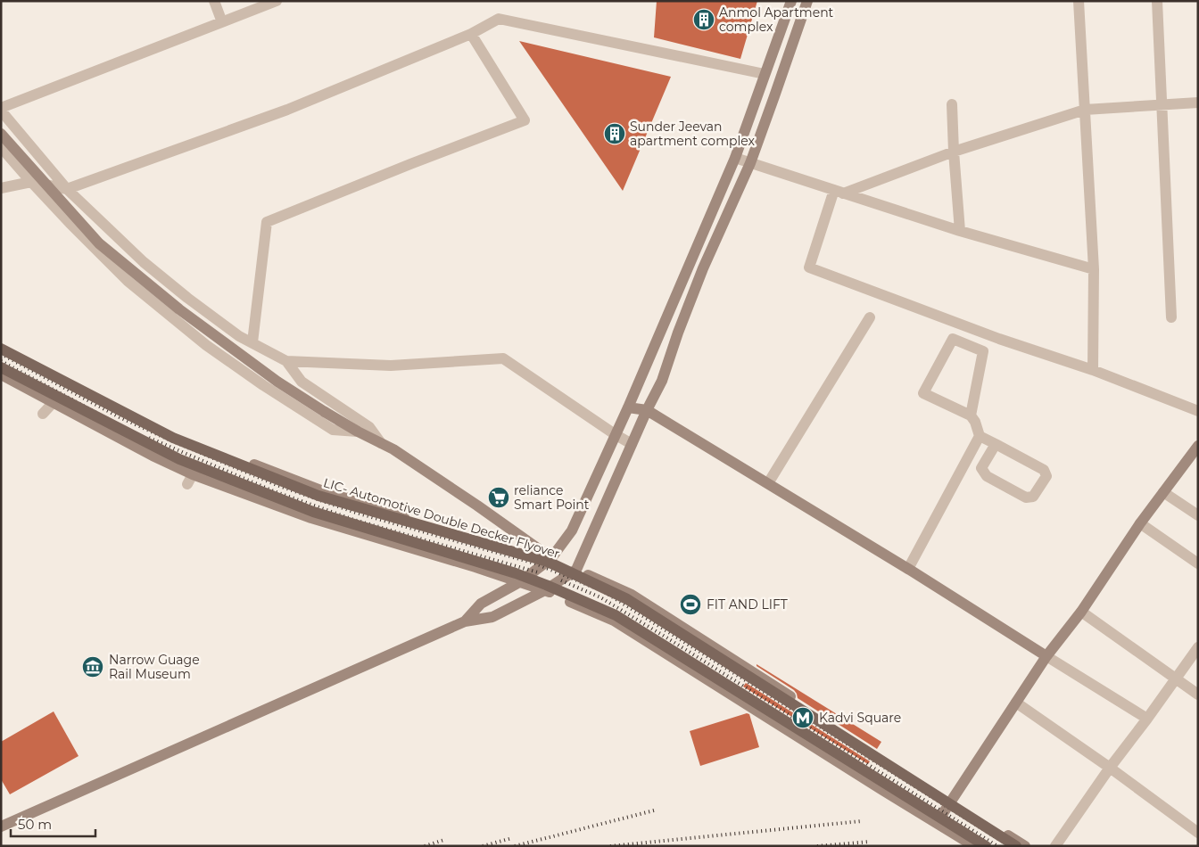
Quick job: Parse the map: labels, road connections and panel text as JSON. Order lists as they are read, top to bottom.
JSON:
{
  "streets": {
    "main road": ["LIC- Automotive Double Decker Flyover"]
  },
  "places": {
    "building": ["Anmol Apartment complex", "Sunder Jeevan apartment complex"],
    "supermarket": ["reliance Smart Point"],
    "sports": ["FIT AND LIFT"],
    "museum": ["Narrow Guage Rail Museum"],
    "metro station": ["Kadvi Square"]
  },
  "scale_bar": "50 m"
}
